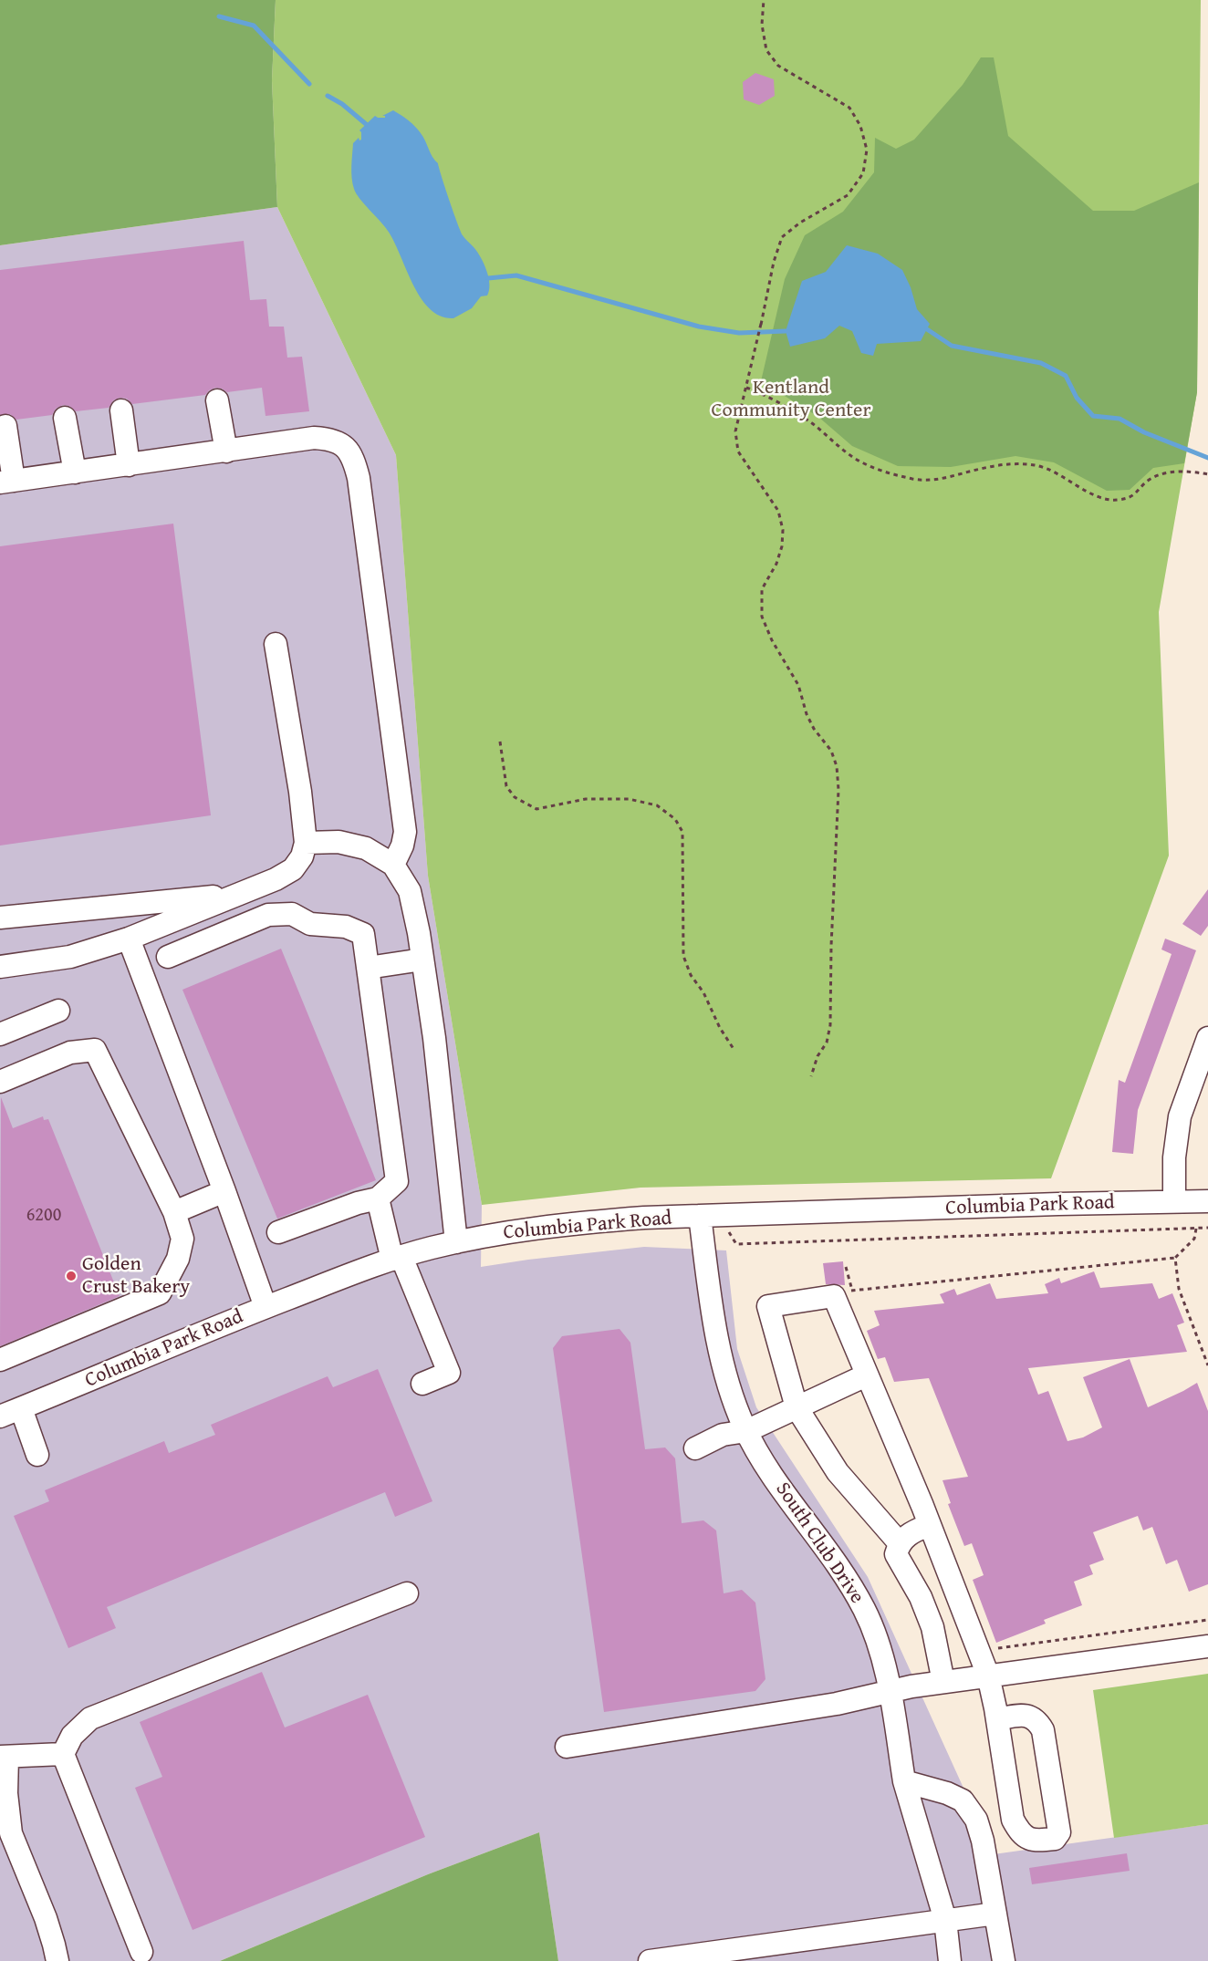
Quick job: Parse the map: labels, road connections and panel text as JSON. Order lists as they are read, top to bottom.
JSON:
{
  "streets": {
    "street": ["Columbia Park Road", "South Club Drive"]
  },
  "crossings": [
    ["Columbia Park Road", "South Club Drive"]
  ],
  "parks": ["Kentland Community Center"],
  "places": ["Golden Crust Bakery"],
  "house_numbers": ["6200"]
}
